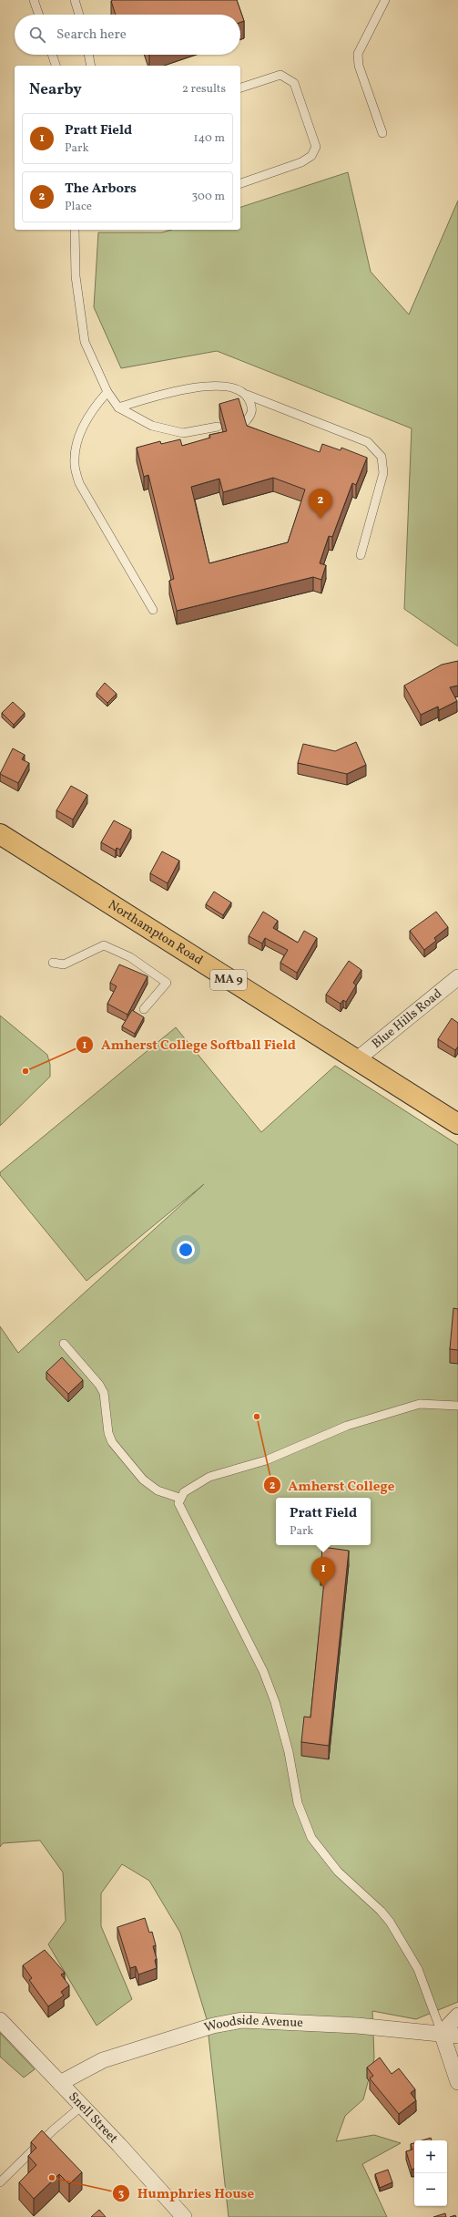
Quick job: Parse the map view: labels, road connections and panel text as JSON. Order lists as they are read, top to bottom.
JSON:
{
  "streets": {
    "highway": ["Northampton Road", "MA 9"],
    "street": ["Blue Hills Road", "Woodside Avenue", "Snell Street"]
  },
  "crossings": [
    ["Northampton Road", "Blue Hills Road"],
    ["Woodside Avenue", "Snell Street"]
  ],
  "places": ["Amherst College Softball Field", "Amherst College", "Humphries House"],
  "page": {
    "search": "Search here",
    "heading": ["Nearby", "2 results"],
    "list": [
      {
        "mark": "1",
        "name": "Pratt Field",
        "note": "Park",
        "value": "140 m"
      },
      {
        "mark": "2",
        "name": "The Arbors",
        "note": "Place",
        "value": "300 m"
      }
    ],
    "pins": ["2", "1"],
    "popup": ["Pratt Field", "Park"],
    "map_buttons": ["+", "−"]
  }
}
